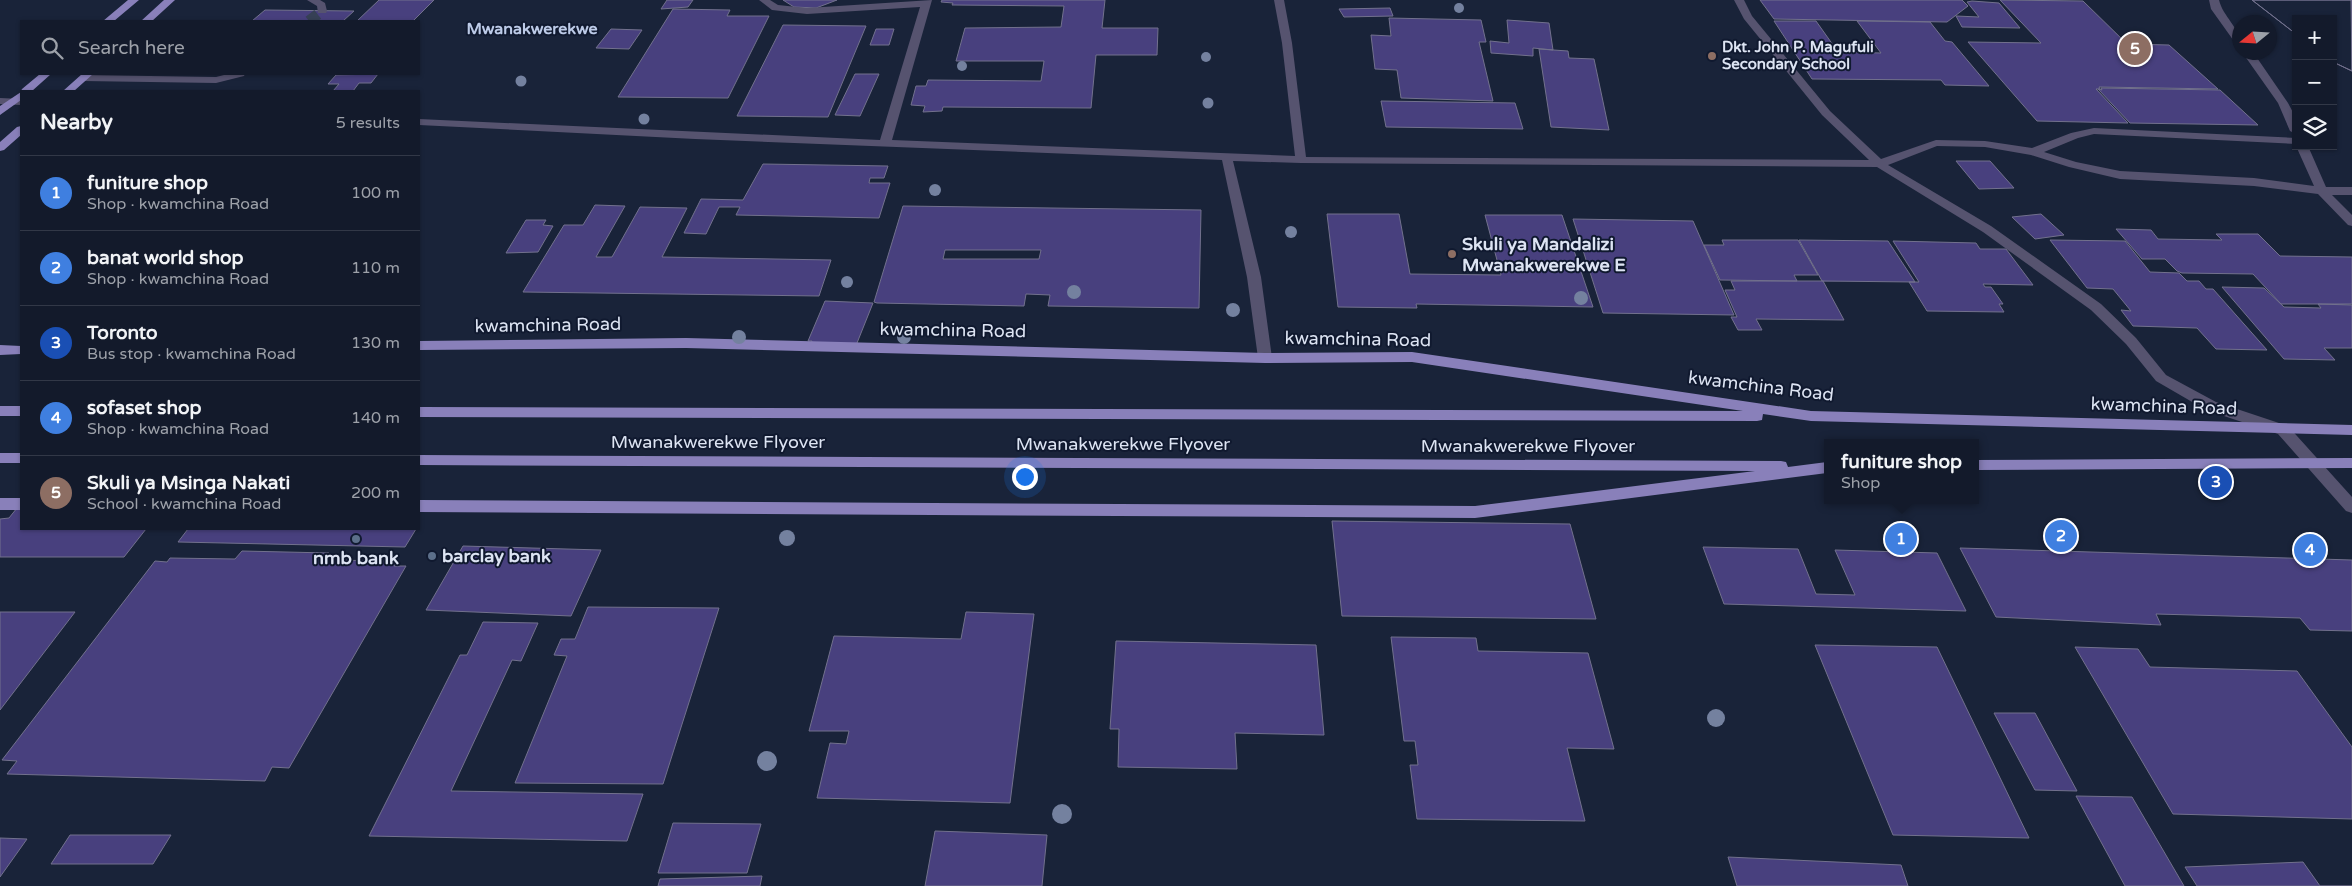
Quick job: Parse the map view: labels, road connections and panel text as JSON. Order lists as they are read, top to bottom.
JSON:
{
  "streets": {
    "main road": ["kwamchina Road", "Mwanakwerekwe Flyover"]
  },
  "crossings": [
    ["kwamchina Road", "Mwanakwerekwe Flyover"]
  ],
  "districts": ["Mwanakwerekwe"],
  "places": [
    "Dkt. John P. Magufuli Secondary School",
    "Skuli ya Mandalizi Mwanakwerekwe E",
    "nmb bank",
    "barclay bank"
  ],
  "north": "left",
  "page": {
    "map_buttons": ["+", "−"],
    "search": "Search here",
    "pins": [
      "5",
      "3",
      "2",
      "1",
      "4"
    ],
    "heading": ["Nearby", "5 results"],
    "list": [
      {
        "mark": "1",
        "name": "funiture shop",
        "note": "Shop · kwamchina Road",
        "value": "100 m"
      },
      {
        "mark": "2",
        "name": "banat world shop",
        "note": "Shop · kwamchina Road",
        "value": "110 m"
      },
      {
        "mark": "3",
        "name": "Toronto",
        "note": "Bus stop · kwamchina Road",
        "value": "130 m"
      },
      {
        "mark": "4",
        "name": "sofaset shop",
        "note": "Shop · kwamchina Road",
        "value": "140 m"
      },
      {
        "mark": "5",
        "name": "Skuli ya Msinga Nakati",
        "note": "School · kwamchina Road",
        "value": "200 m"
      }
    ],
    "popup": ["funiture shop", "Shop"]
  }
}
